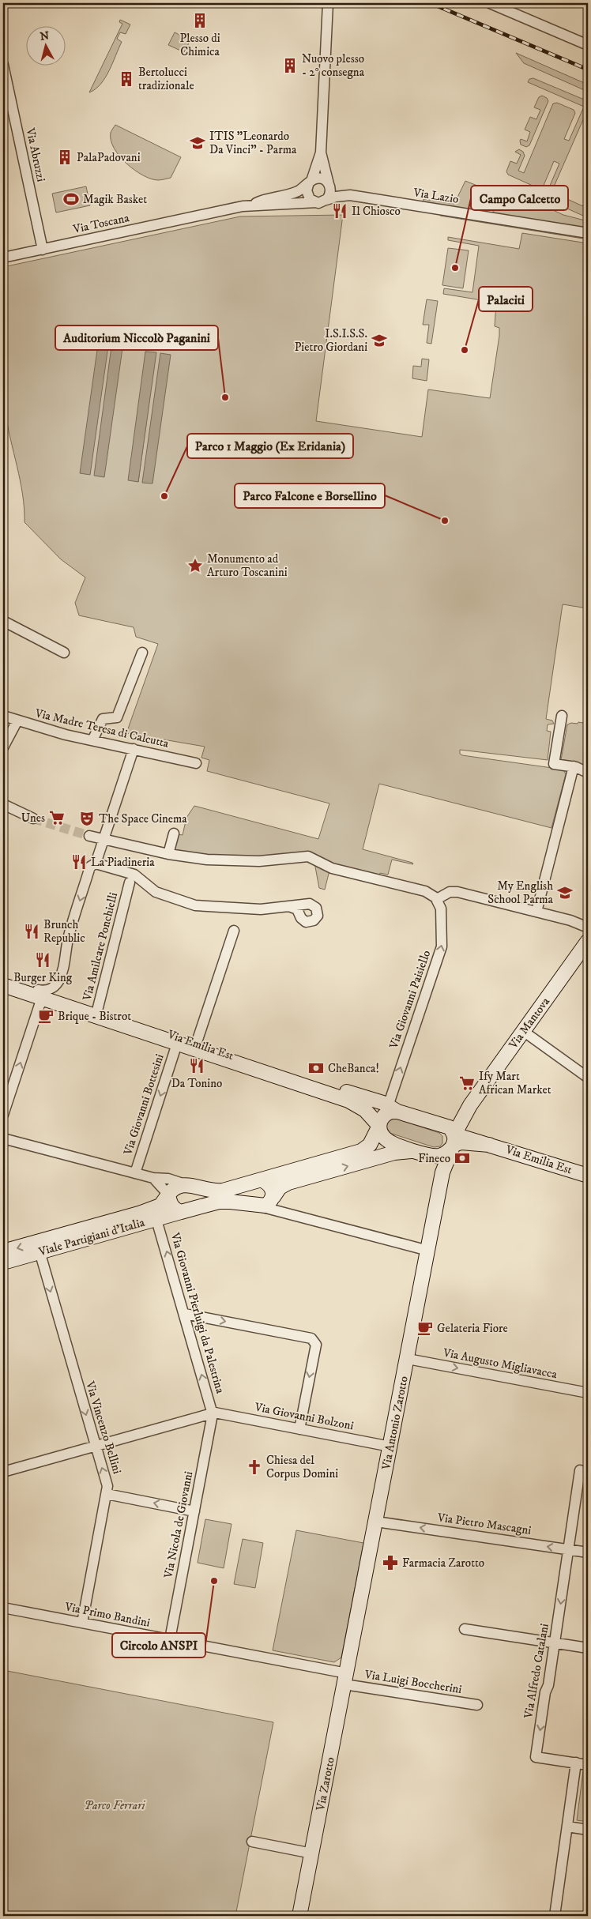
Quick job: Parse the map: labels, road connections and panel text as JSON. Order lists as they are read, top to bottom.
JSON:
{
  "streets": {
    "main road": [
      "Via Mantova",
      "Via Emilia Est",
      "Viale Partigiani d'Italia",
      "Via Antonio Zarotto",
      "Via Zarotto"
    ],
    "street": [
      "Via Abruzzi",
      "Via Lazio",
      "Via Toscana",
      "Via Madre Teresa di Calcutta",
      "Via Amilcare Ponchielli",
      "Via Giovanni Paisiello",
      "Via Giovanni Bottesini",
      "Via Giovanni Pierluigi da Palestrina",
      "Via Augusto Migliavacca",
      "Via Giovanni Bolzoni",
      "Via Vincenzo Bellini",
      "Via Pietro Mascagni",
      "Via Nicola de Giovanni",
      "Via Primo Bandini",
      "Via Alfredo Catalani",
      "Via Luigi Boccherini"
    ]
  },
  "crossings": [
    ["Via Abruzzi", "Via Toscana"],
    ["Via Lazio", "Via Toscana"],
    ["Via Amilcare Ponchielli", "Via Emilia Est"],
    ["Via Giovanni Paisiello", "Via Emilia Est"],
    ["Via Mantova", "Via Emilia Est"],
    ["Via Mantova", "Via Antonio Zarotto"],
    ["Via Emilia Est", "Via Giovanni Bottesini"],
    ["Via Emilia Est", "Via Antonio Zarotto"],
    ["Viale Partigiani d'Italia", "Via Giovanni Pierluigi da Palestrina"],
    ["Viale Partigiani d'Italia", "Via Vincenzo Bellini"],
    ["Via Giovanni Pierluigi da Palestrina", "Via Giovanni Bolzoni"],
    ["Via Giovanni Pierluigi da Palestrina", "Via Nicola de Giovanni"],
    ["Via Augusto Migliavacca", "Via Antonio Zarotto"],
    ["Via Giovanni Bolzoni", "Via Antonio Zarotto"],
    ["Via Giovanni Bolzoni", "Via Nicola de Giovanni"],
    ["Via Antonio Zarotto", "Via Pietro Mascagni"],
    ["Via Antonio Zarotto", "Via Primo Bandini"],
    ["Via Antonio Zarotto", "Via Luigi Boccherini"],
    ["Via Antonio Zarotto", "Via Zarotto"],
    ["Via Vincenzo Bellini", "Via Primo Bandini"],
    ["Via Pietro Mascagni", "Via Alfredo Catalani"],
    ["Via Nicola de Giovanni", "Via Primo Bandini"],
    ["Via Primo Bandini", "Via Luigi Boccherini"],
    ["Via Primo Bandini", "Via Zarotto"],
    ["Via Luigi Boccherini", "Via Zarotto"]
  ],
  "one_way": [
    "Via Giovanni Paisiello",
    "Via Giovanni Bottesini",
    "Via Giovanni Pierluigi da Palestrina",
    "Via Augusto Migliavacca",
    "Via Pietro Mascagni",
    "Via Alfredo Catalani"
  ],
  "parks": ["Parco Ferrari"],
  "places": {
    "building": [
      "Plesso di Chimica",
      "Nuovo plesso - 2° consegna",
      "Bertolucci tradizionale",
      "PalaPadovani"
    ],
    "school or university": ["ITIS \"Leonardo Da Vinci\" - Parma", "I.S.I.S.S. Pietro Giordani", "My English School Parma"],
    "sports": ["Magik Basket"],
    "restaurant": [
      "Il Chiosco",
      "La Piadineria",
      "Brunch Republic",
      "Burger King",
      "Da Tonino"
    ],
    "other": [
      "Campo Calcetto",
      "Palaciti",
      "Auditorium Niccolò Paganini",
      "Parco 1 Maggio (Ex Eridania)",
      "Parco Falcone e Borsellino",
      "Circolo ANSPI"
    ],
    "place": ["Monumento ad Arturo Toscanini"],
    "supermarket": ["Unes", "Ify Mart African Market"],
    "theatre": ["The Space Cinema"],
    "cafe": ["Brique - Bistrot", "Gelateria Fiore"],
    "bank": ["CheBanca!", "Fineco"],
    "church": ["Chiesa del Corpus Domini"],
    "pharmacy": ["Farmacia Zarotto"]
  },
  "north": "top"
}
